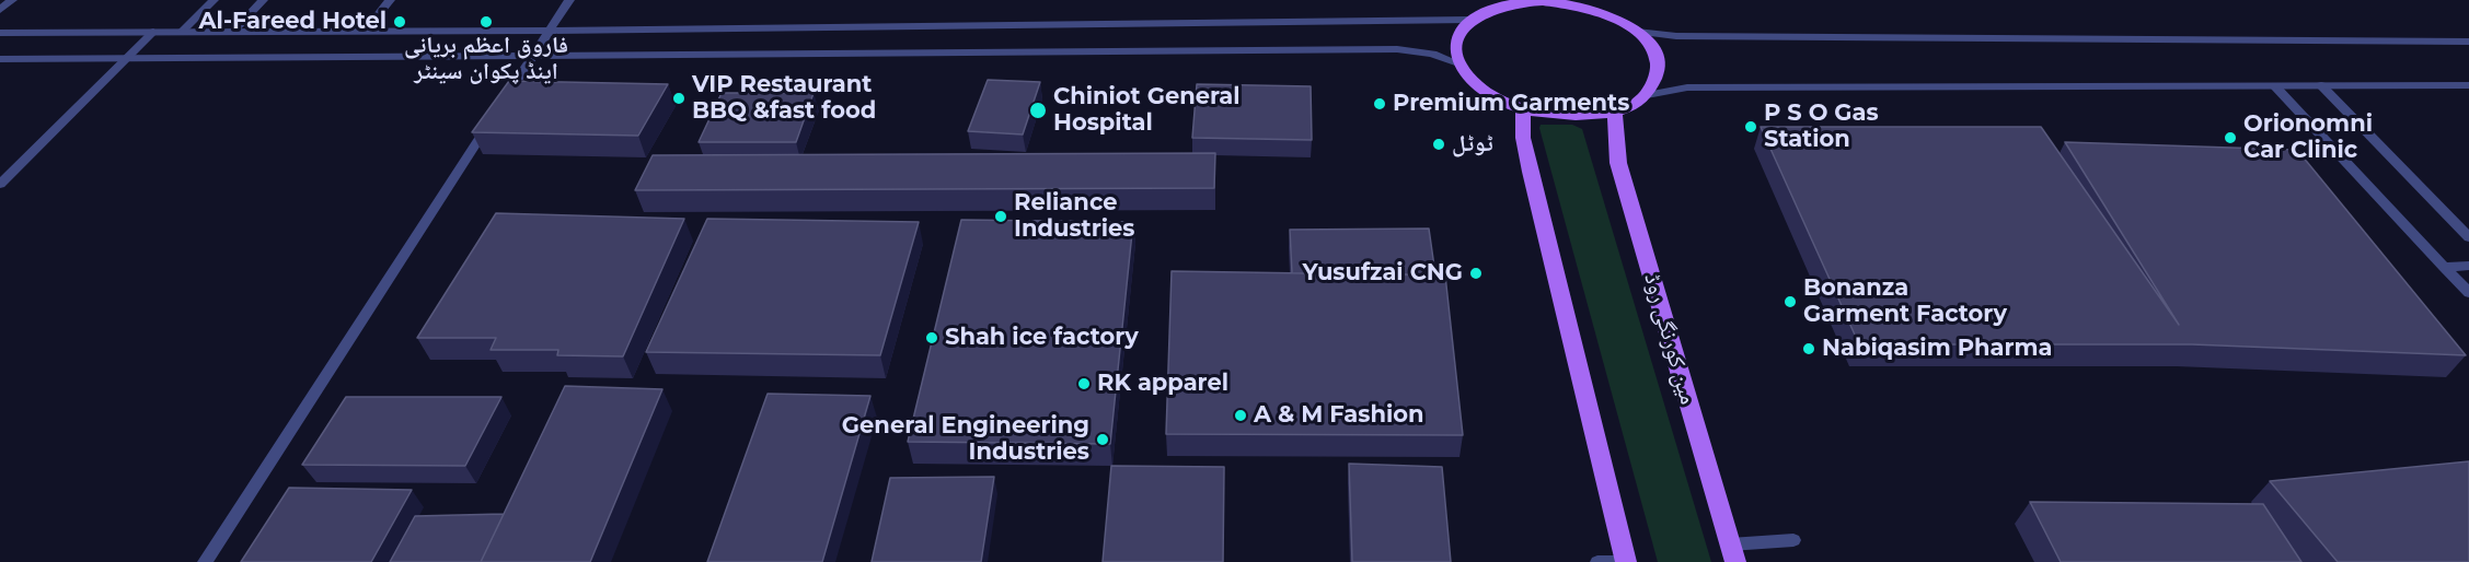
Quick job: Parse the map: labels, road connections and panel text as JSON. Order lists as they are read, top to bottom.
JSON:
{
  "streets": {
    "main road": ["مین کورنگی روڈ"]
  },
  "places": [
    "Al-Fareed Hotel",
    "فاروق اعظم بریانی اینڈ پکوان سینٹر",
    "VIP Restaurant BBQ &fast food",
    "Premium Garments",
    "Chiniot General Hospital",
    "P S O Gas Station",
    "Orionomni Car Clinic",
    "ٹوٹل",
    "Reliance Industries",
    "Yusufzai CNG",
    "Bonanza Garment Factory",
    "Shah ice factory",
    "Nabiqasim Pharma",
    "RK apparel",
    "A & M Fashion",
    "General Engineering Industries"
  ]
}
